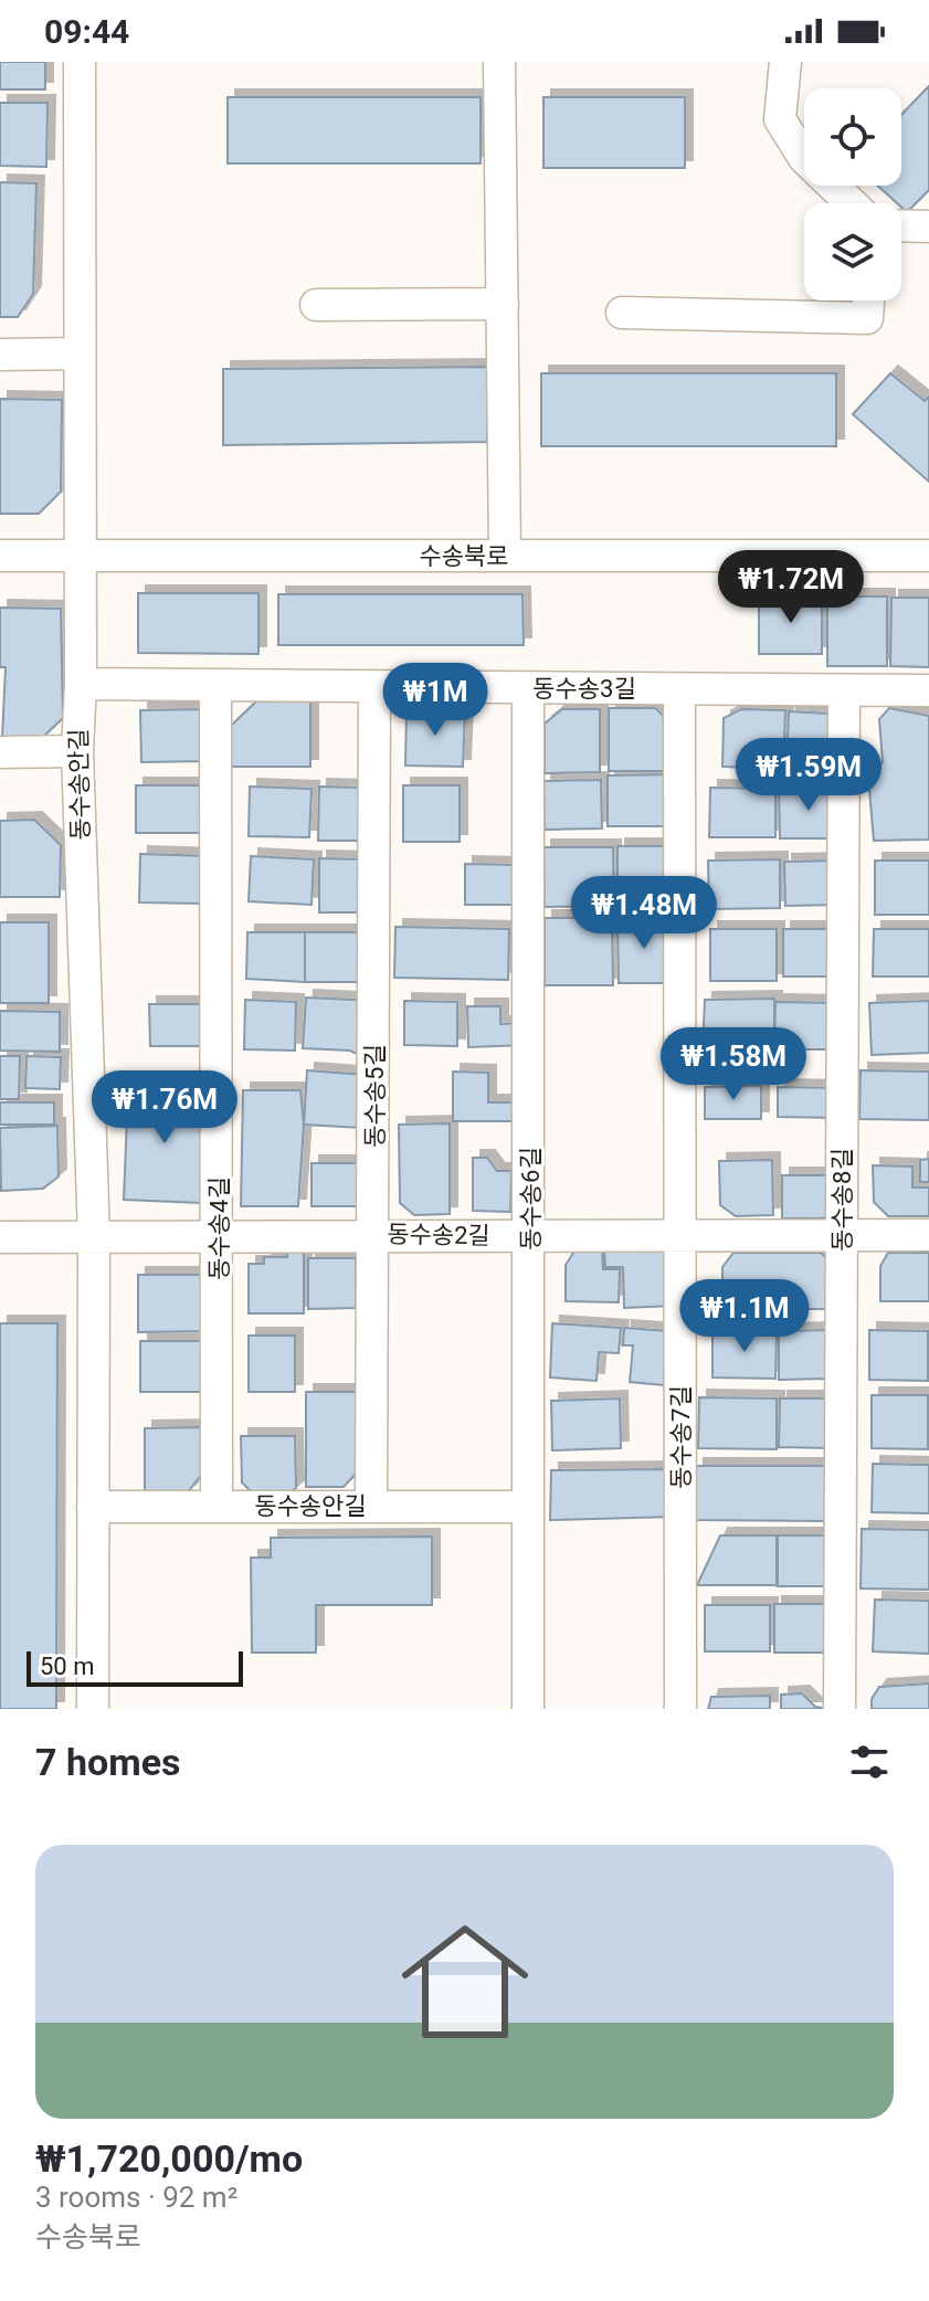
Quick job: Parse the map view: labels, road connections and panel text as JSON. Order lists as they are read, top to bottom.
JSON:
{
  "streets": {
    "street": [
      "수송북로",
      "동수송3길",
      "동수송안길",
      "동수송5길",
      "동수송6길",
      "동수송8길",
      "동수송4길",
      "동수송2길",
      "동수송7길"
    ]
  },
  "crossings": [
    ["수송북로", "동수송안길"],
    ["동수송3길", "동수송안길"],
    ["동수송3길", "동수송5길"],
    ["동수송3길", "동수송6길"],
    ["동수송3길", "동수송8길"],
    ["동수송3길", "동수송4길"],
    ["동수송3길", "동수송7길"],
    ["동수송안길", "동수송5길"],
    ["동수송안길", "동수송6길"],
    ["동수송안길", "동수송4길"],
    ["동수송안길", "동수송2길"],
    ["동수송5길", "동수송2길"],
    ["동수송6길", "동수송2길"],
    ["동수송8길", "동수송2길"],
    ["동수송4길", "동수송2길"],
    ["동수송2길", "동수송7길"]
  ],
  "scale_bar": "50 m",
  "page": {
    "status": "09:44",
    "price": [
      "₩1.72M",
      "₩1M",
      "₩1.59M",
      "₩1.48M",
      "₩1.58M",
      "₩1.76M",
      "₩1.1M"
    ],
    "scale": "50 m",
    "heading": "7 homes",
    "list": [
      {
        "name": "₩1,720,000/mo",
        "note": "3 rooms · 92 m² · 수송북로"
      }
    ]
  }
}
